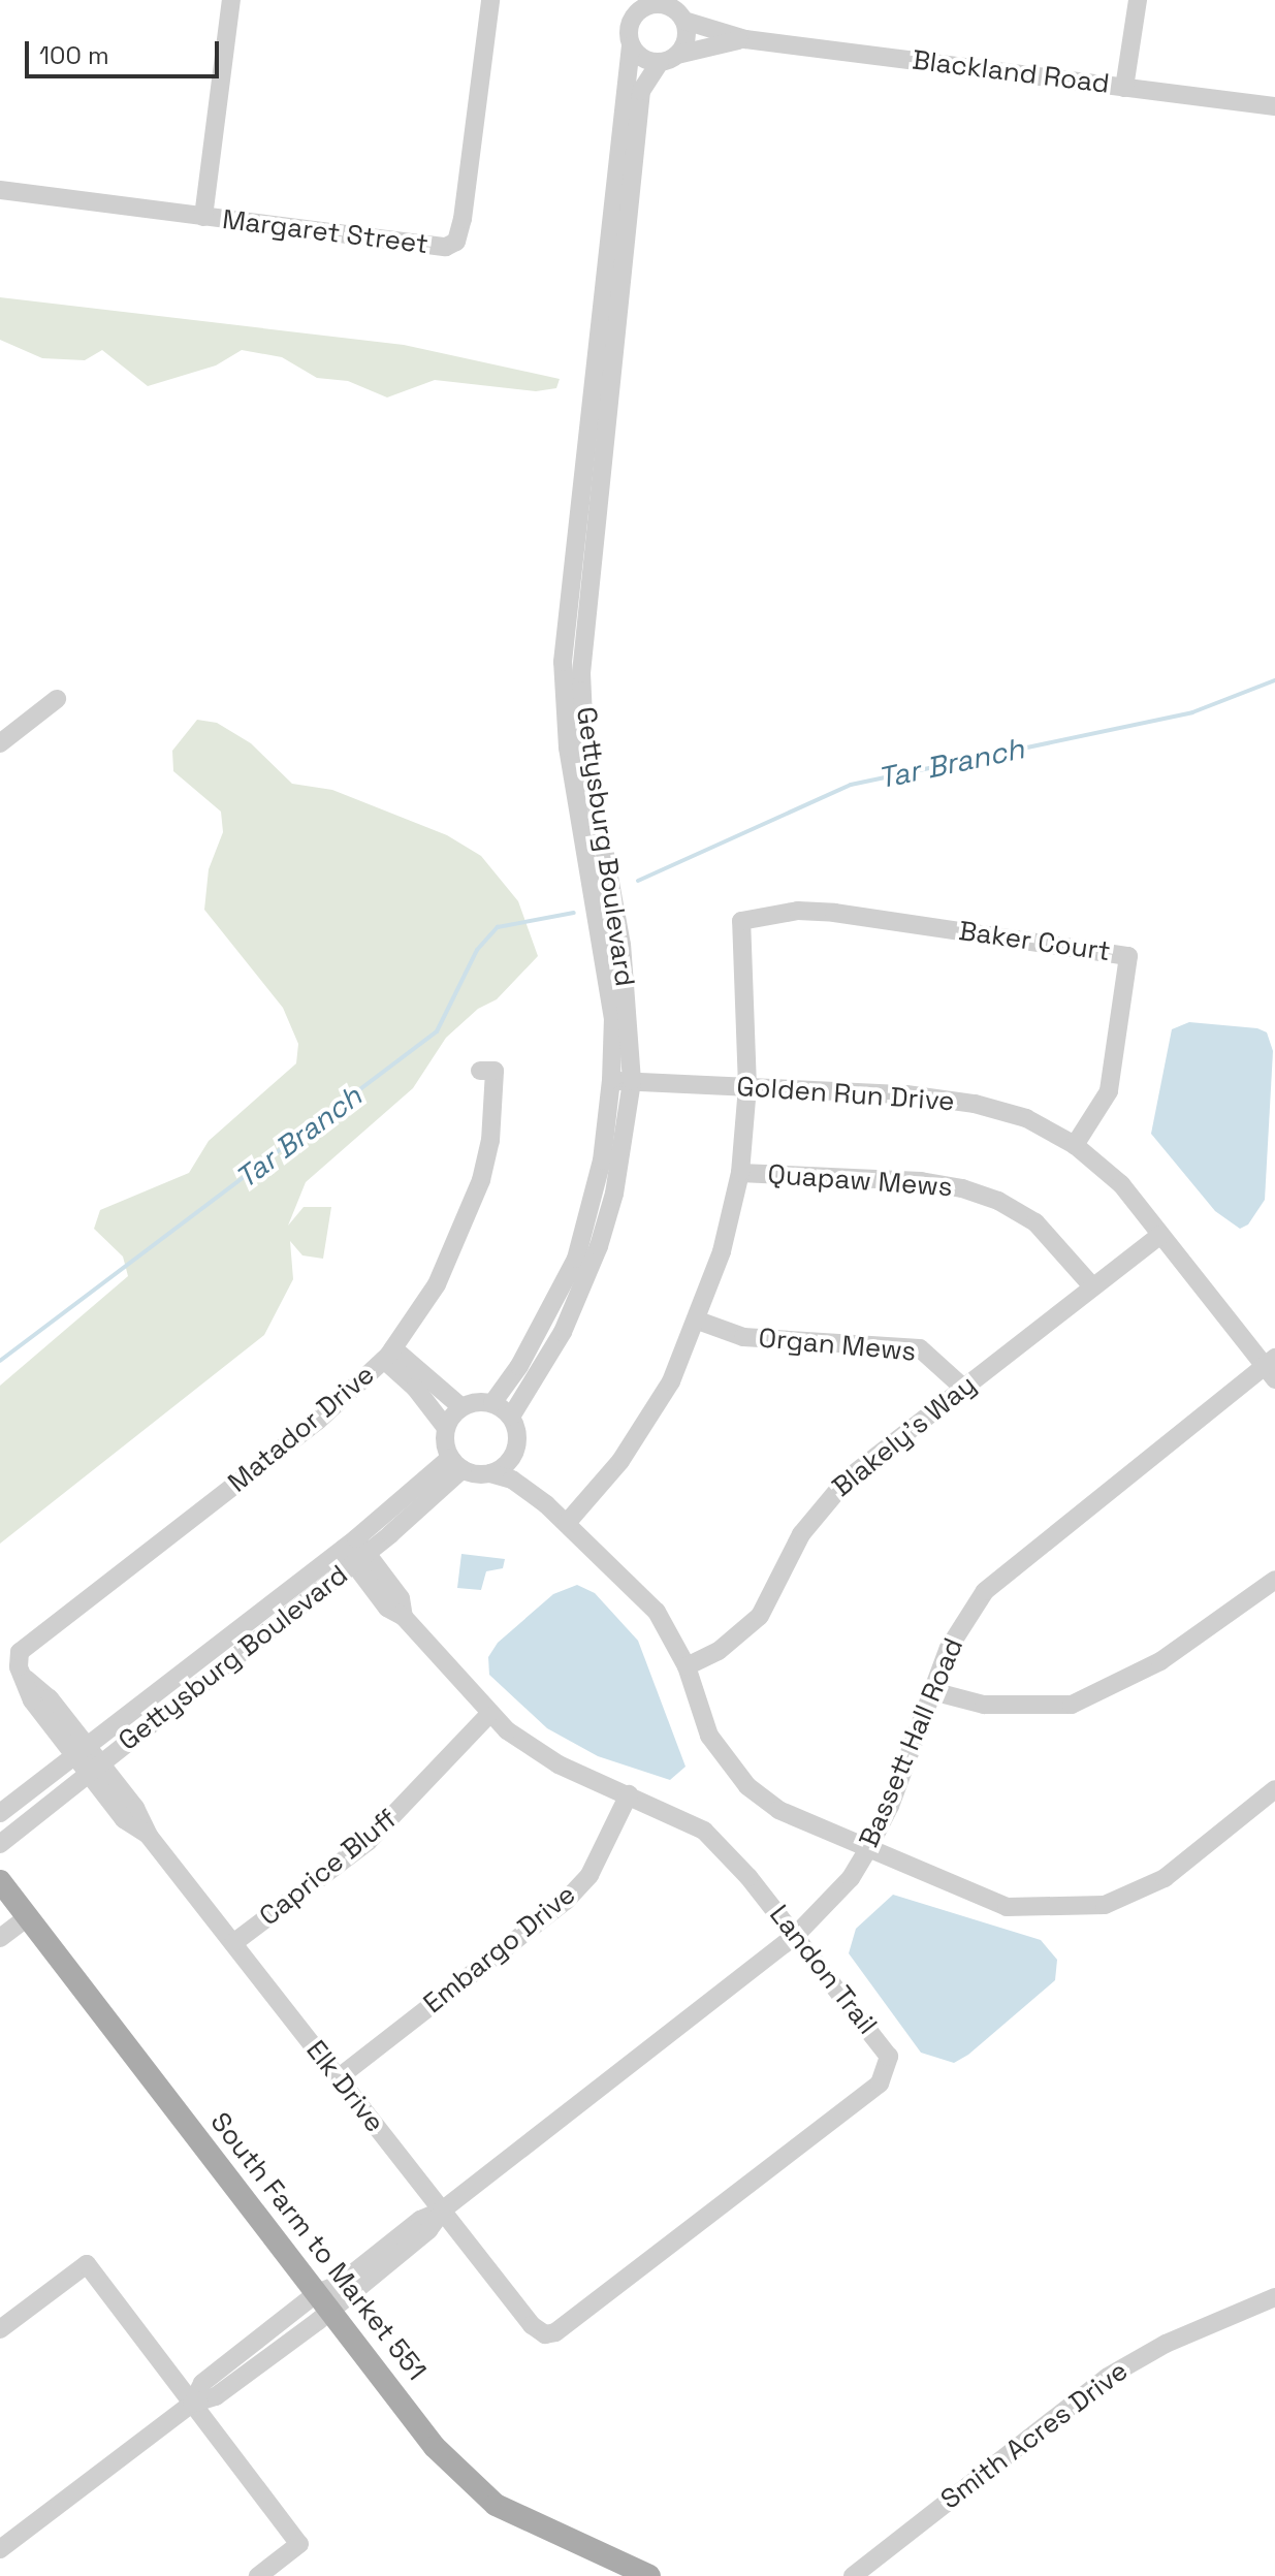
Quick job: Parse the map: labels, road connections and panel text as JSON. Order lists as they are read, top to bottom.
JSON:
{
  "streets": {
    "main road": ["South Farm to Market 551"],
    "street": [
      "Blackland Road",
      "Margaret Street",
      "Gettysburg Boulevard",
      "Baker Court",
      "Golden Run Drive",
      "Quapaw Mews",
      "Organ Mews",
      "Matador Drive",
      "Blakely's Way",
      "Bassett Hall Road",
      "Caprice Bluff",
      "Embargo Drive",
      "Landon Trail",
      "Elk Drive",
      "Smith Acres Drive"
    ]
  },
  "crossings": [
    ["Blackland Road", "Gettysburg Boulevard"],
    ["Gettysburg Boulevard", "Golden Run Drive"],
    ["Gettysburg Boulevard", "Matador Drive"],
    ["Gettysburg Boulevard", "Landon Trail"],
    ["Gettysburg Boulevard", "Elk Drive"],
    ["Baker Court", "Golden Run Drive"],
    ["Golden Run Drive", "Blakely's Way"],
    ["Golden Run Drive", "Bassett Hall Road"],
    ["Quapaw Mews", "Blakely's Way"],
    ["Organ Mews", "Blakely's Way"],
    ["Matador Drive", "Elk Drive"],
    ["Bassett Hall Road", "Landon Trail"],
    ["Bassett Hall Road", "Elk Drive"],
    ["Bassett Hall Road", "South Farm to Market 551"],
    ["Caprice Bluff", "Landon Trail"],
    ["Caprice Bluff", "Elk Drive"],
    ["Embargo Drive", "Landon Trail"],
    ["Embargo Drive", "Elk Drive"],
    ["Landon Trail", "Elk Drive"]
  ],
  "water": ["Tar Branch"],
  "scale_bar": "100 m"
}
